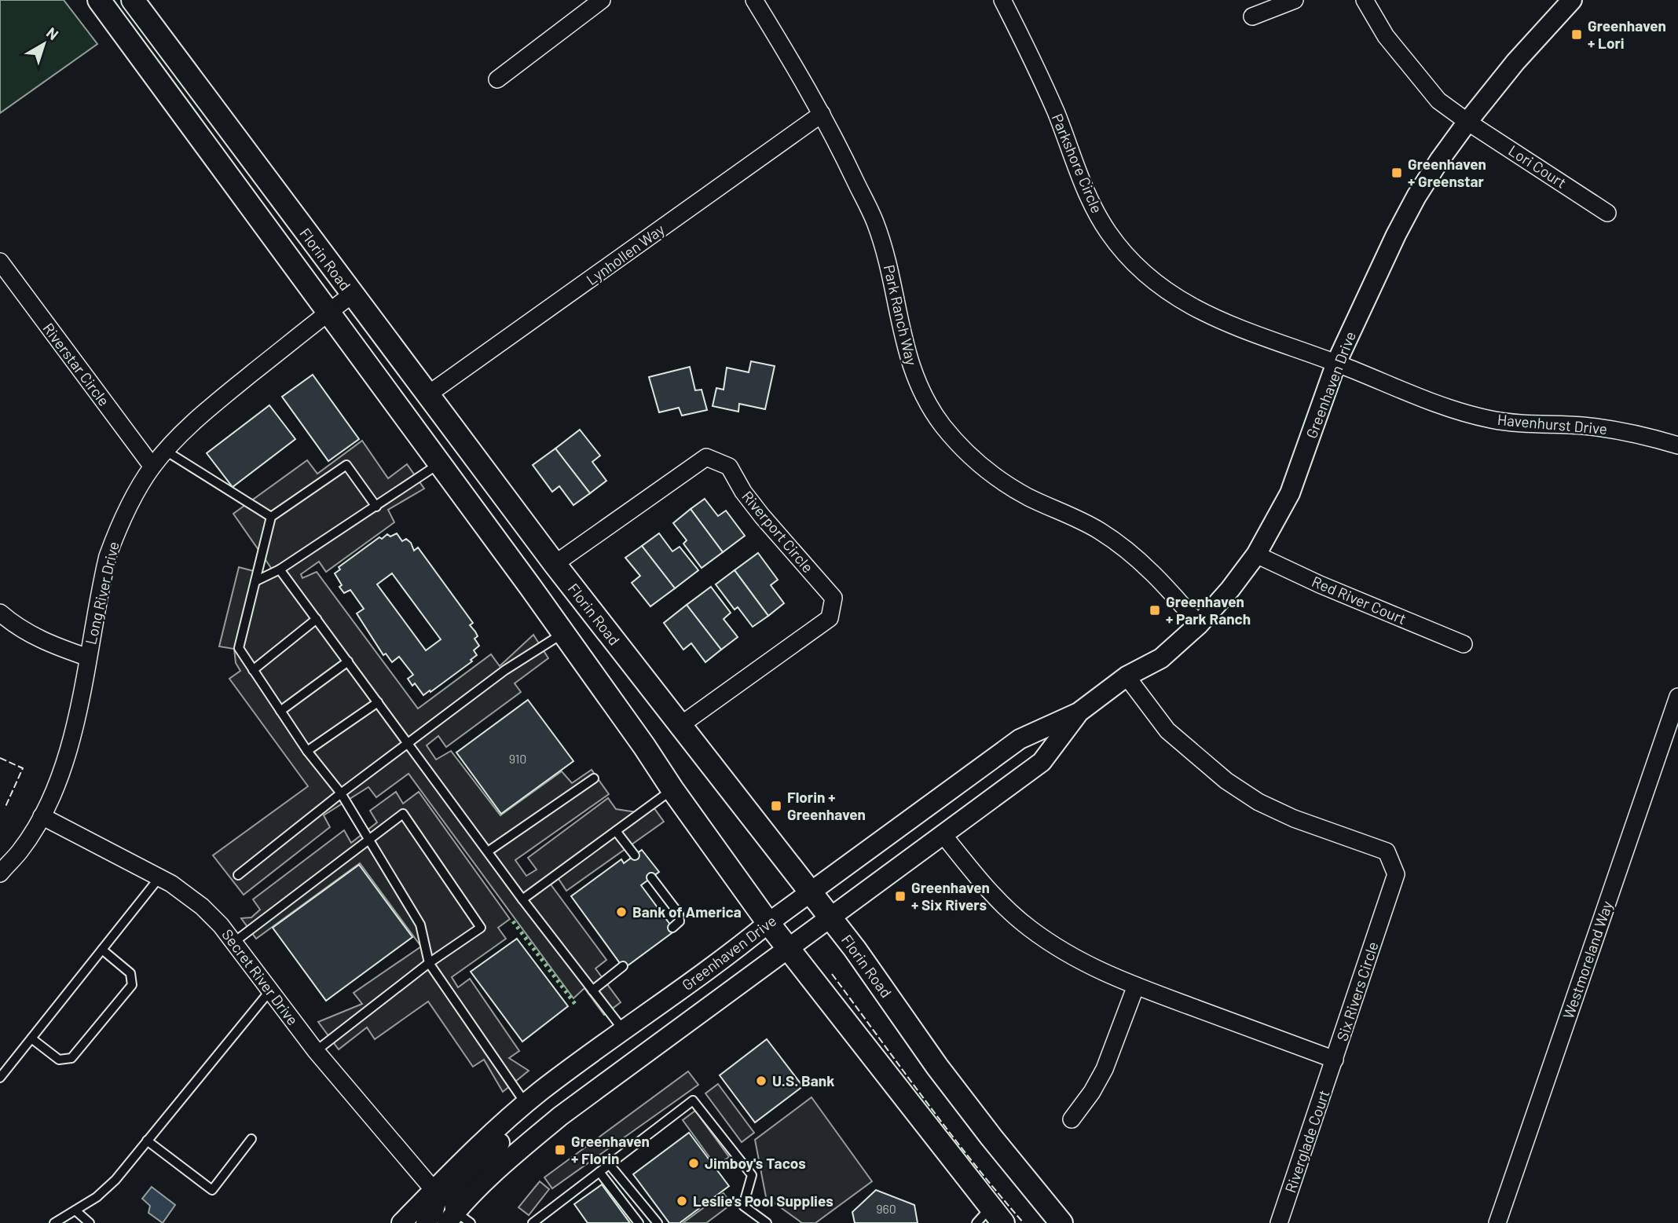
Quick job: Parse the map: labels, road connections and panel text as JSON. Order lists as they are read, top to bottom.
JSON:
{
  "streets": {
    "main road": ["Florin Road"],
    "street": [
      "Parkshore Circle",
      "Lori Court",
      "Lynhollen Way",
      "Park Ranch Way",
      "Riverstar Circle",
      "Greenhaven Drive",
      "Havenhurst Drive",
      "Riverport Circle",
      "Long River Drive",
      "Red River Court",
      "Westmoreland Way",
      "Secret River Drive",
      "Six Rivers Circle",
      "Riverglade Court"
    ]
  },
  "crossings": [
    ["Parkshore Circle", "Greenhaven Drive"],
    ["Parkshore Circle", "Havenhurst Drive"],
    ["Lori Court", "Greenhaven Drive"],
    ["Lynhollen Way", "Florin Road"],
    ["Lynhollen Way", "Park Ranch Way"],
    ["Florin Road", "Greenhaven Drive"],
    ["Florin Road", "Riverport Circle"],
    ["Florin Road", "Long River Drive"],
    ["Park Ranch Way", "Greenhaven Drive"],
    ["Riverstar Circle", "Long River Drive"],
    ["Greenhaven Drive", "Havenhurst Drive"],
    ["Greenhaven Drive", "Red River Court"],
    ["Greenhaven Drive", "Secret River Drive"],
    ["Greenhaven Drive", "Six Rivers Circle"],
    ["Long River Drive", "Secret River Drive"],
    ["Six Rivers Circle", "Riverglade Court"]
  ],
  "places": {
    "transit": [
      "Greenhaven + Lori",
      "Greenhaven + Greenstar",
      "Greenhaven + Park Ranch",
      "Florin + Greenhaven",
      "Greenhaven + Six Rivers",
      "Greenhaven + Florin"
    ],
    "other": [
      "Bank of America",
      "U.S. Bank",
      "Jimboy's Tacos",
      "Leslie's Pool Supplies"
    ]
  },
  "house_numbers": ["910", "960"],
  "north": "top right"
}
